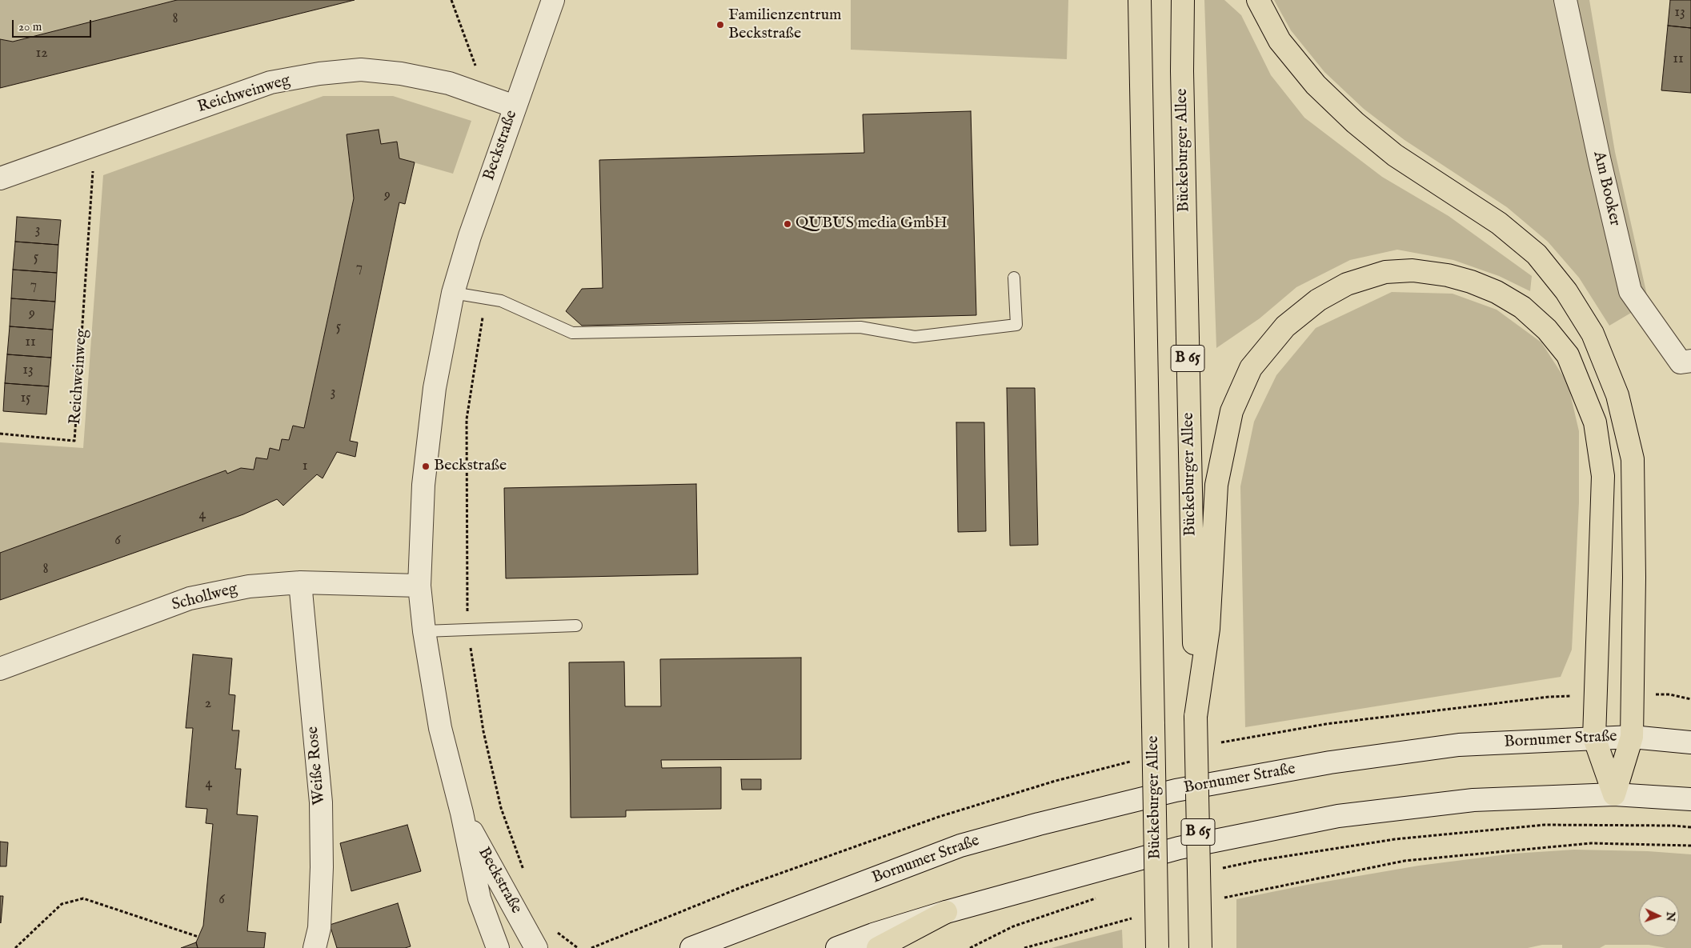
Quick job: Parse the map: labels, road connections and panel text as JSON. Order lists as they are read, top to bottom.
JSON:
{
  "streets": {
    "highway": ["Bückeburger Allee", "B 65"],
    "street": [
      "Reichweinweg",
      "Beckstraße",
      "Am Booker",
      "Schollweg",
      "Bornumer Straße",
      "Weiße Rose"
    ]
  },
  "crossings": [
    ["Reichweinweg", "Beckstraße"],
    ["Beckstraße", "Schollweg"],
    ["Schollweg", "Weiße Rose"]
  ],
  "places": ["Familienzentrum Beckstraße", "QUBUS media GmbH", "Beckstraße"],
  "house_numbers": [
    "13",
    "8",
    "12",
    "11",
    "9",
    "3",
    "5",
    "7",
    "7",
    "9",
    "5",
    "11",
    "13",
    "3",
    "15",
    "1",
    "4",
    "6",
    "8",
    "2",
    "4",
    "6"
  ],
  "scale_bar": "20 m",
  "north": "right"
}
